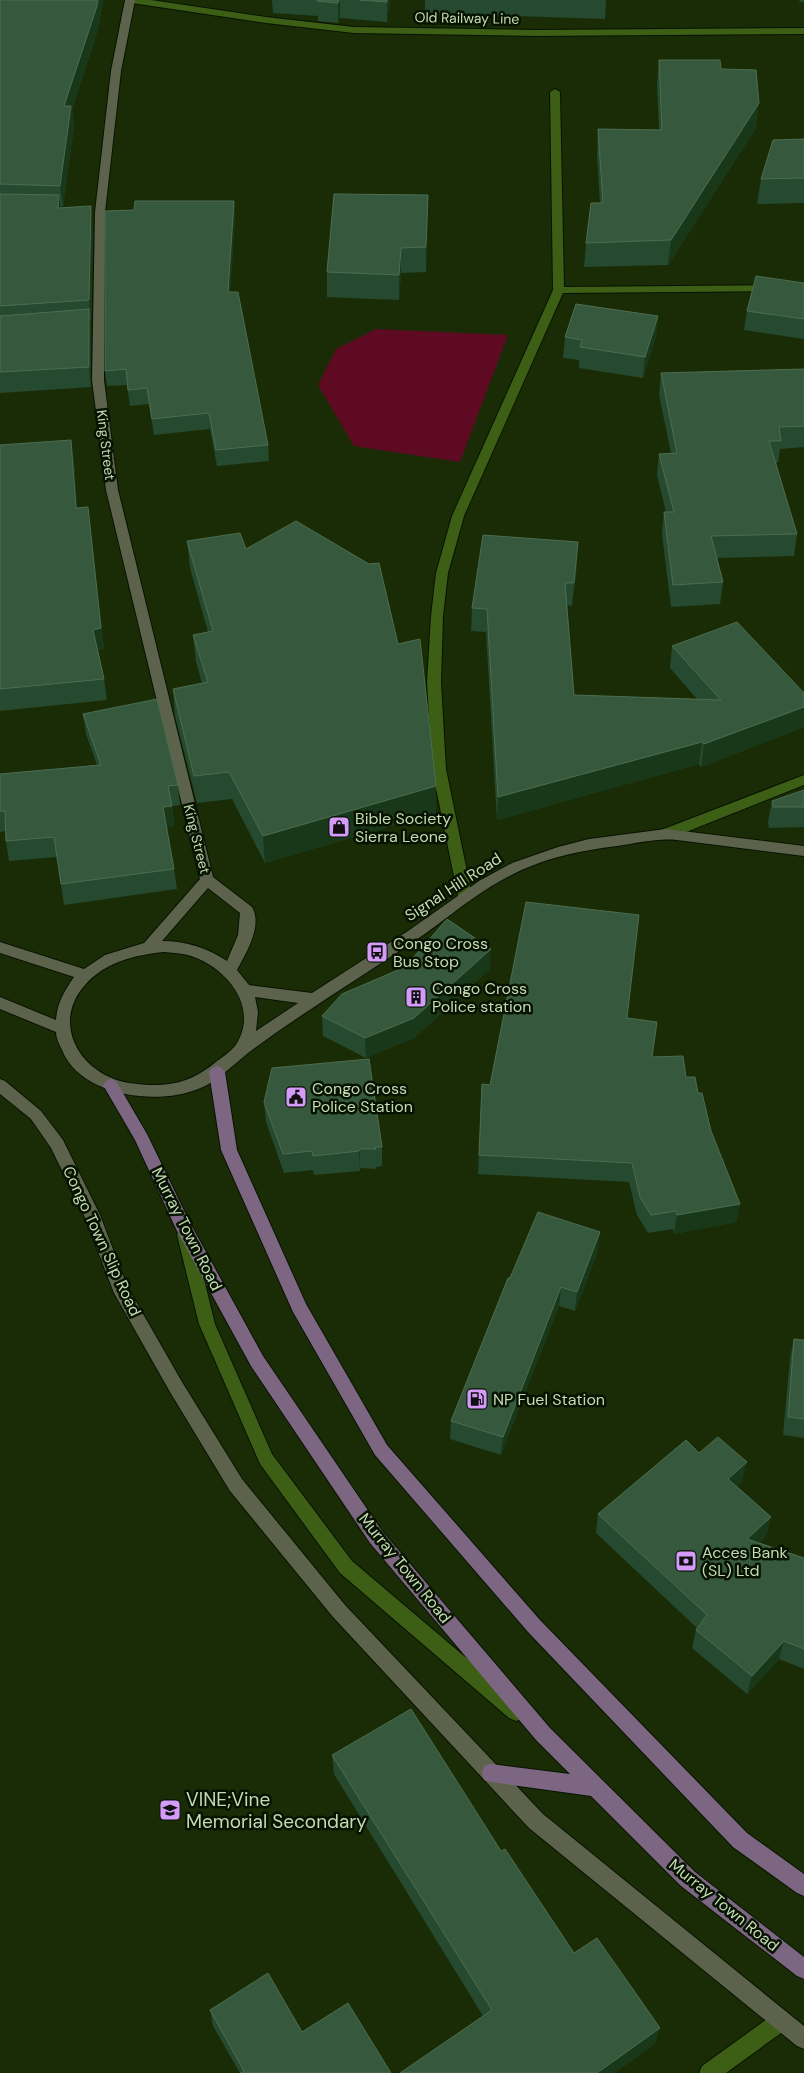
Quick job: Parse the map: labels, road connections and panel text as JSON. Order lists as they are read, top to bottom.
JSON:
{
  "streets": {
    "main road": [
      "King Street",
      "Signal Hill Road",
      "Murray Town Road",
      "Congo Town Slip Road"
    ],
    "street": ["Old Railway Line"]
  },
  "crossings": [
    ["Old Railway Line", "King Street"],
    ["King Street", "Signal Hill Road"],
    ["King Street", "Murray Town Road"],
    ["Signal Hill Road", "Murray Town Road"]
  ],
  "places": {
    "shop": ["Bible Society Sierra Leone"],
    "bus stop": ["Congo Cross Bus Stop"],
    "building": ["Congo Cross Police station"],
    "public building": ["Congo Cross Police Station"],
    "fuel station": ["NP Fuel Station"],
    "bank": ["Acces Bank (SL) Ltd"],
    "school or university": ["VINE;Vine Memorial Secondary"]
  }
}
